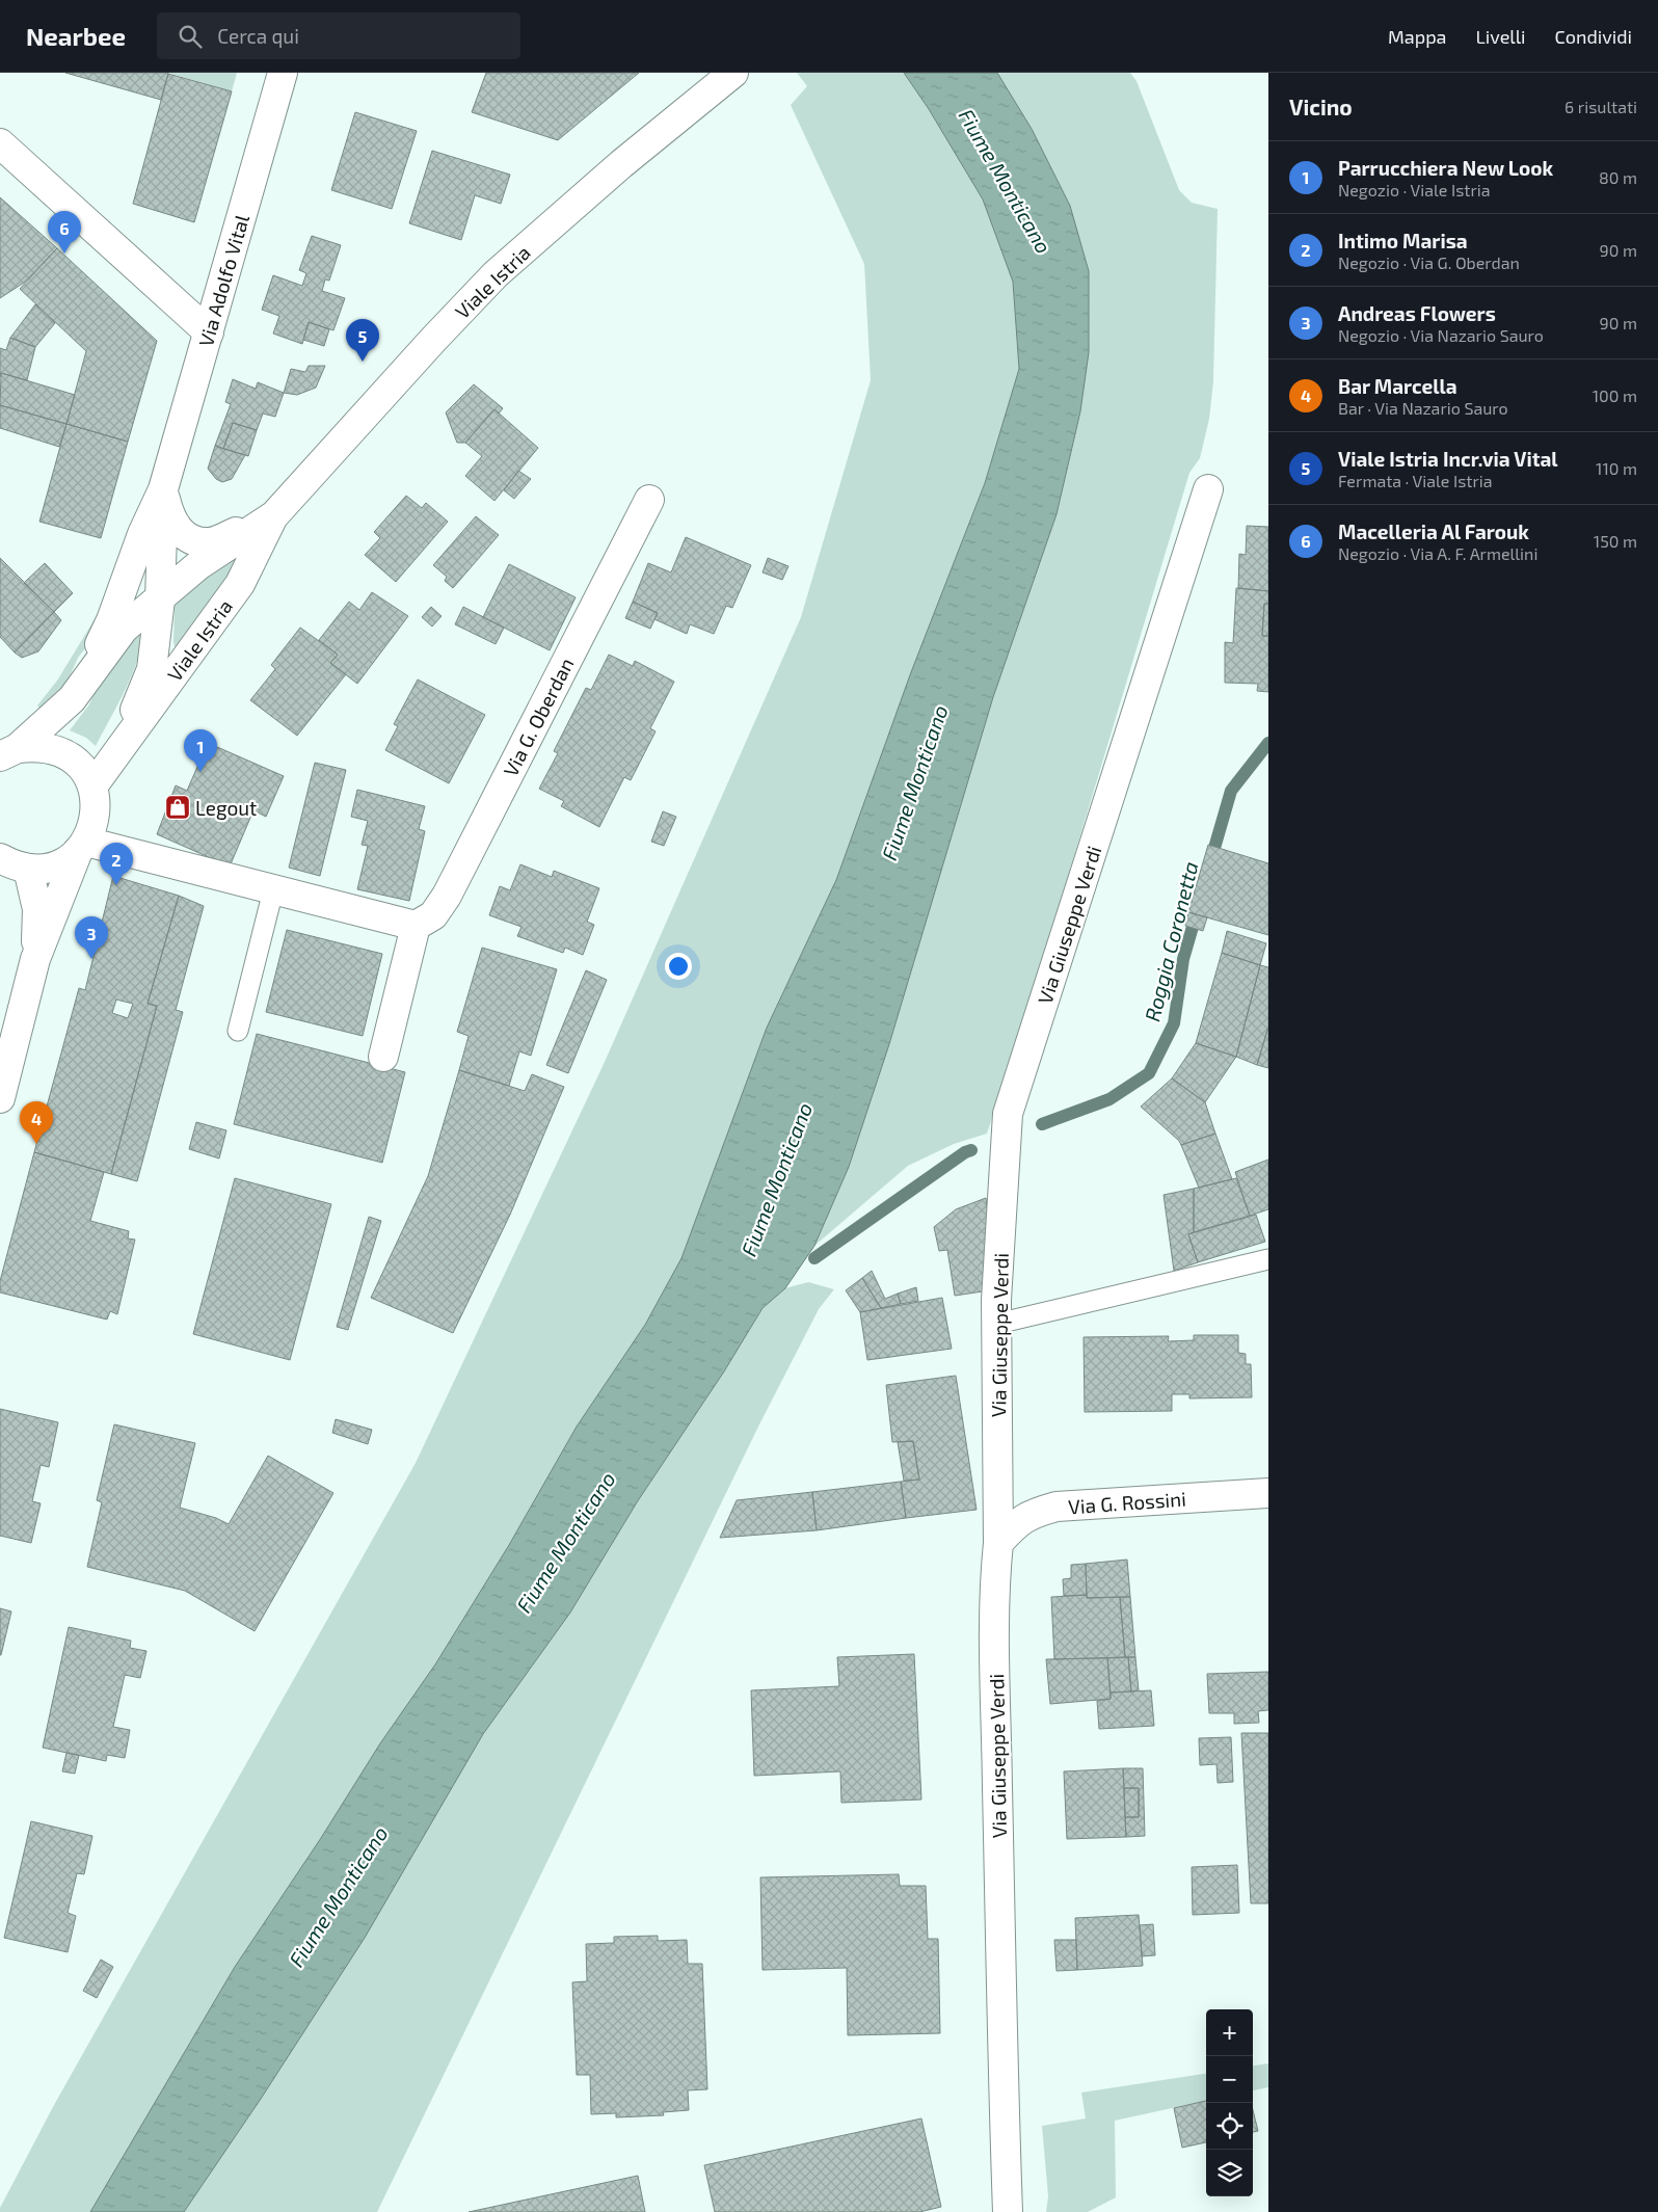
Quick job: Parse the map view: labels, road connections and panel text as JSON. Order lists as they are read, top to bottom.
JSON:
{
  "streets": {
    "street": [
      "Via Adolfo Vital",
      "Viale Istria",
      "Via G. Oberdan",
      "Via Giuseppe Verdi",
      "Via G. Rossini"
    ]
  },
  "crossings": [
    ["Via Adolfo Vital", "Viale Istria"],
    ["Via Giuseppe Verdi", "Via G. Rossini"]
  ],
  "water": ["Fiume Monticano", "Roggia Coronetta"],
  "places": {
    "shop": ["Legout"]
  },
  "page": {
    "header": "Nearbee",
    "search": "Cerca qui",
    "nav": ["Mappa", "Livelli", "Condividi"],
    "heading": ["Vicino", "6 risultati"],
    "list": [
      {
        "mark": "1",
        "name": "Parrucchiera New Look",
        "note": "Negozio · Viale Istria",
        "value": "80 m"
      },
      {
        "mark": "2",
        "name": "Intimo Marisa",
        "note": "Negozio · Via G. Oberdan",
        "value": "90 m"
      },
      {
        "mark": "3",
        "name": "Andreas Flowers",
        "note": "Negozio · Via Nazario Sauro",
        "value": "90 m"
      },
      {
        "mark": "4",
        "name": "Bar Marcella",
        "note": "Bar · Via Nazario Sauro",
        "value": "100 m"
      },
      {
        "mark": "5",
        "name": "Viale Istria Incr.via Vital",
        "note": "Fermata · Viale Istria",
        "value": "110 m"
      },
      {
        "mark": "6",
        "name": "Macelleria Al Farouk",
        "note": "Negozio · Via A. F. Armellini",
        "value": "150 m"
      }
    ],
    "pins": [
      "6",
      "5",
      "1",
      "2",
      "3",
      "4"
    ],
    "map_buttons": ["+", "−"]
  }
}
